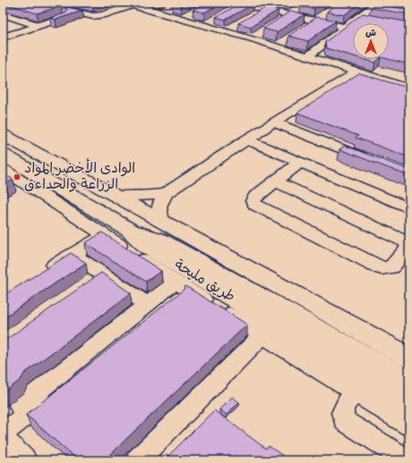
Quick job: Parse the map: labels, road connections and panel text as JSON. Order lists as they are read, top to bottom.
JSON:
{
  "streets": {
    "main road": ["طريق مليحة"]
  },
  "places": ["الوادى الأخضر المواد الزراعة والحداءق"],
  "north": "top"
}
